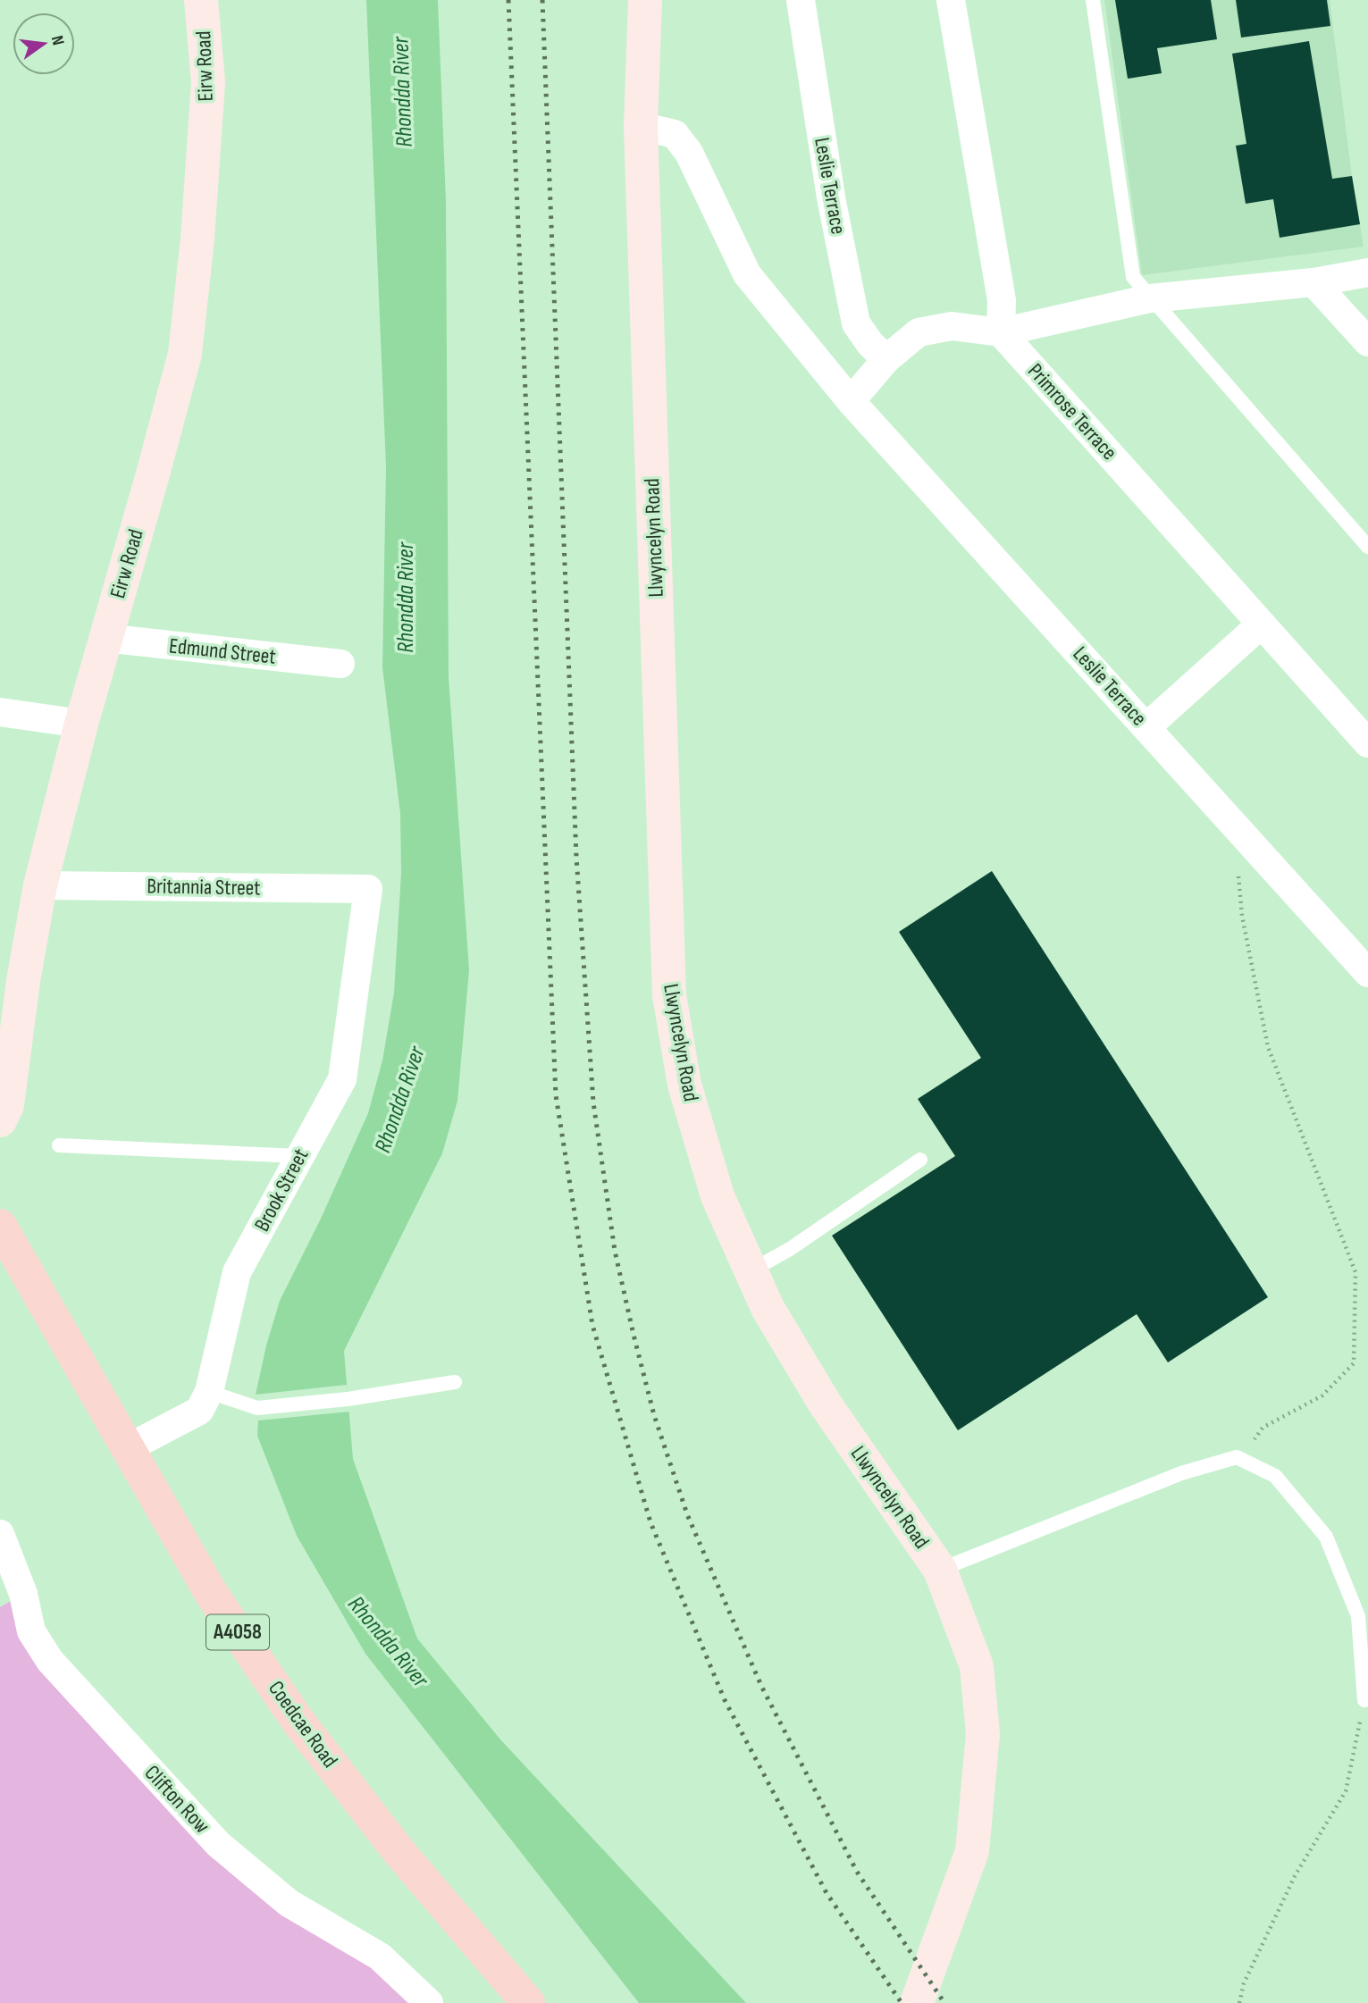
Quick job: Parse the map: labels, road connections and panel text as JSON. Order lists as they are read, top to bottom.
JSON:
{
  "streets": {
    "main road": [
      "Eirw Road",
      "Llwyncelyn Road",
      "A4058",
      "Coedcae Road"
    ],
    "street": [
      "Leslie Terrace",
      "Primrose Terrace",
      "Edmund Street",
      "Britannia Street",
      "Brook Street",
      "Clifton Row"
    ]
  },
  "crossings": [
    ["Eirw Road", "Edmund Street"],
    ["Eirw Road", "Britannia Street"],
    ["Leslie Terrace", "Llwyncelyn Road"],
    ["Britannia Street", "Brook Street"],
    ["Brook Street", "Coedcae Road"]
  ],
  "water": ["Rhondda River"],
  "north": "right"
}
